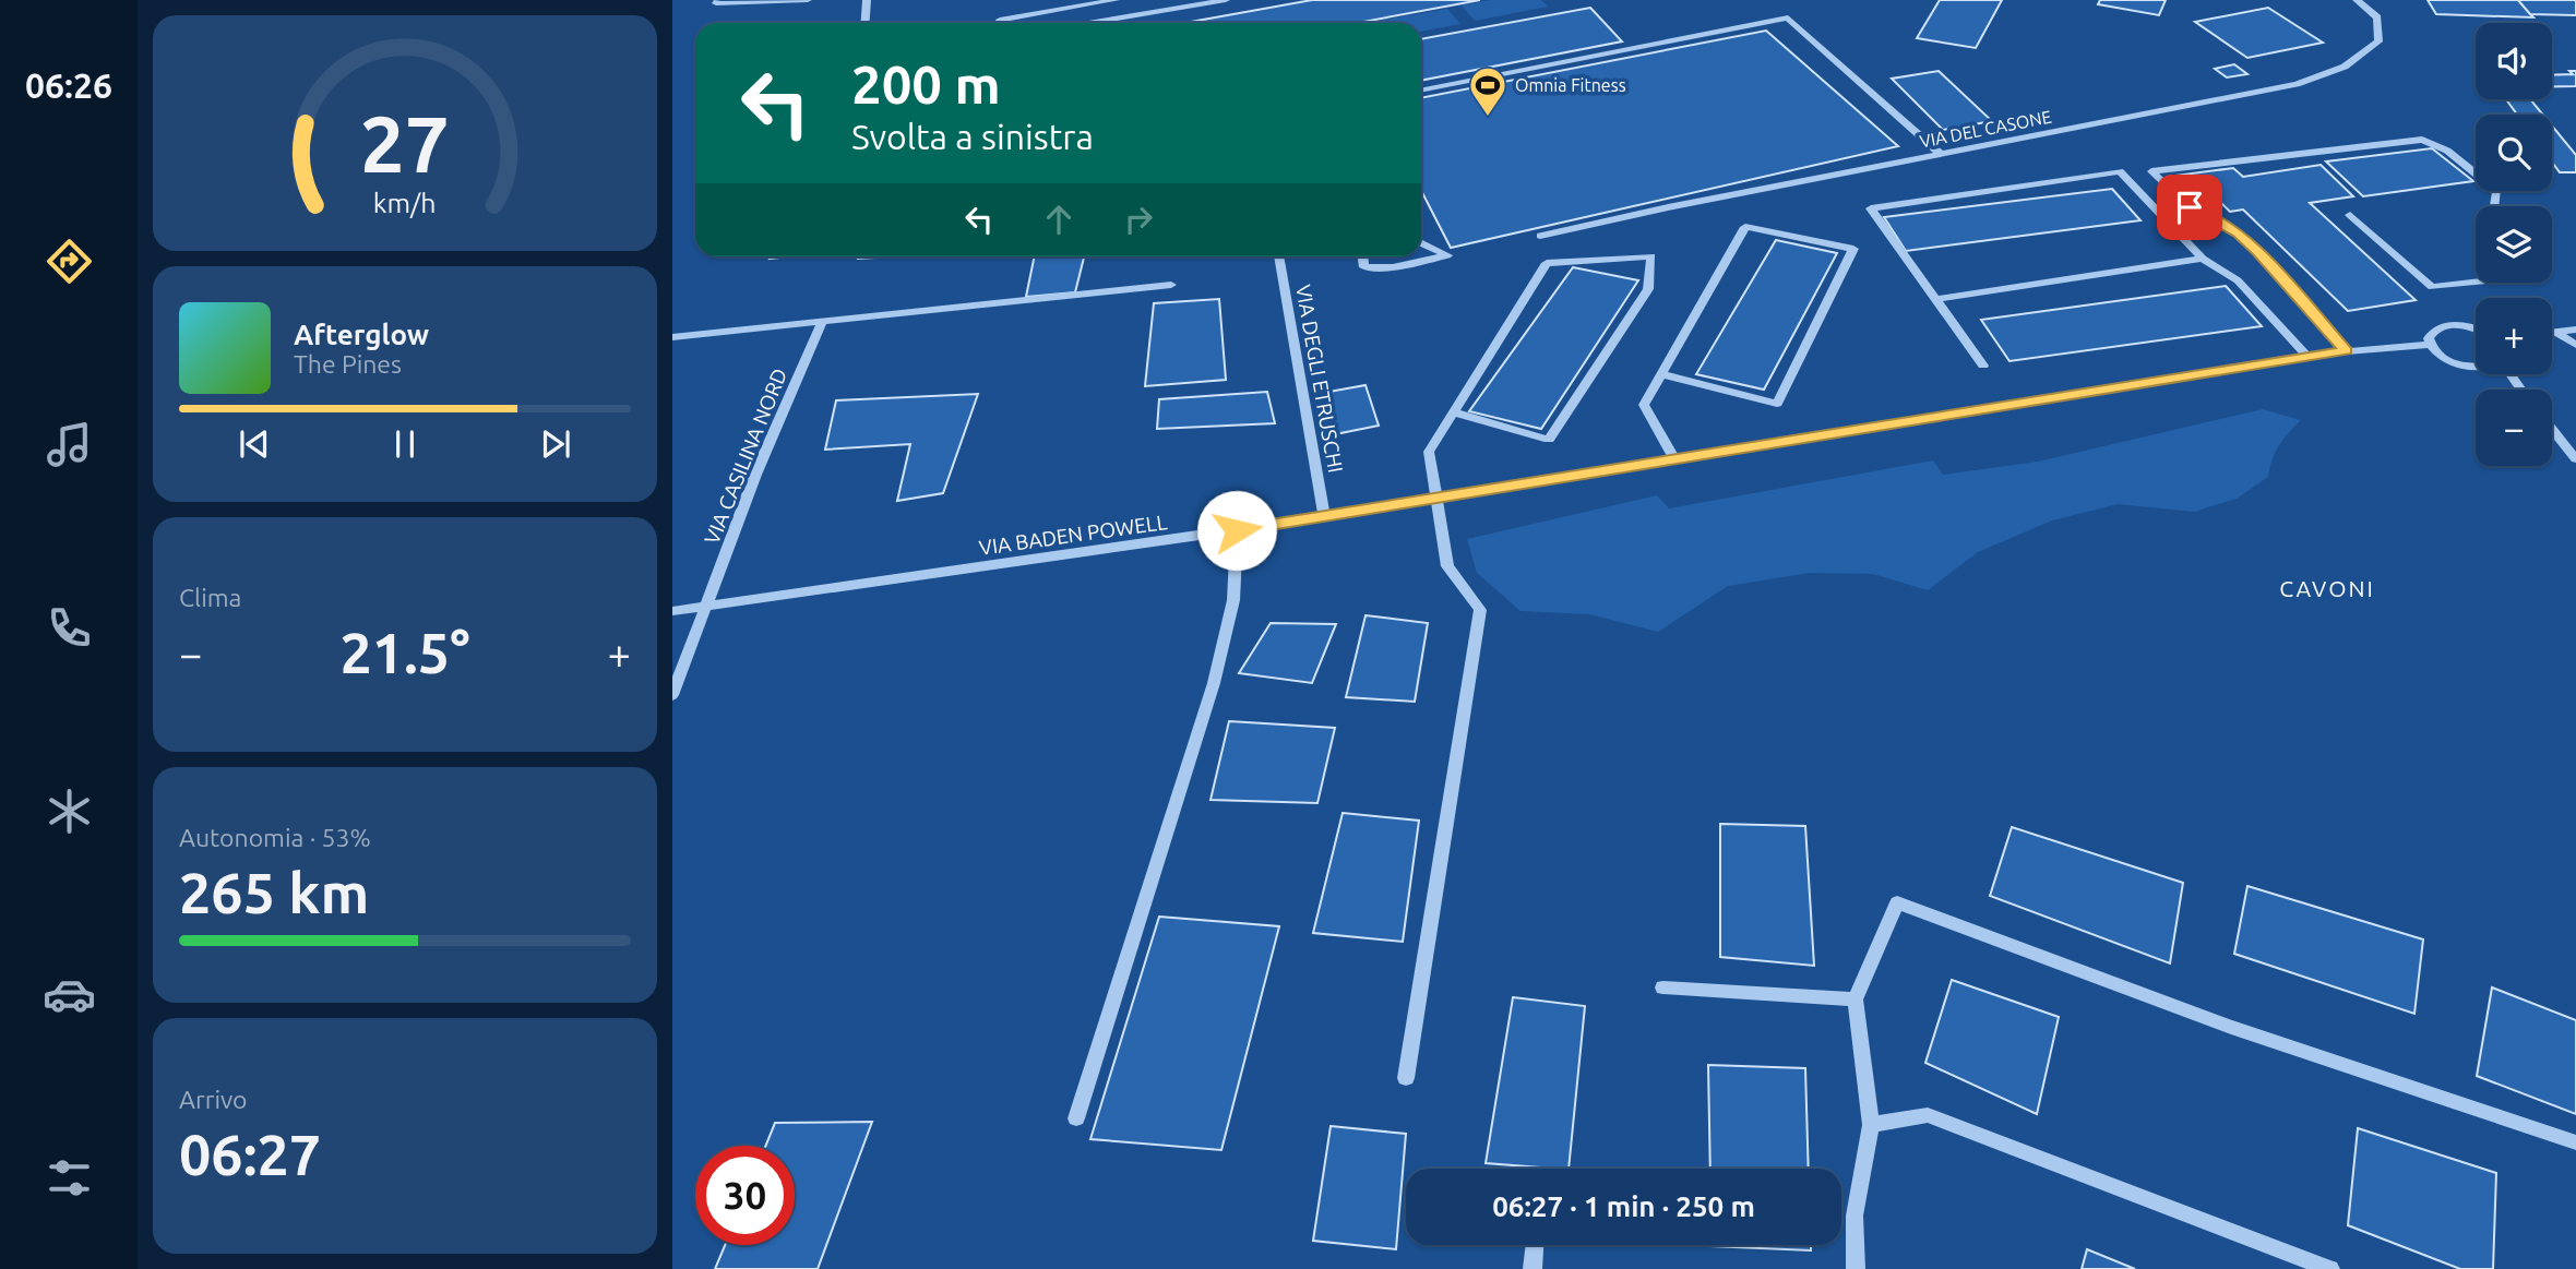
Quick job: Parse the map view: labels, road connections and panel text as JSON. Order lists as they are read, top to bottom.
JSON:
{
  "streets": {
    "street": [
      "VIA DEL CASONE",
      "VIA DEGLI ETRUSCHI",
      "VIA CASILINA NORD",
      "VIA BADEN POWELL"
    ]
  },
  "crossings": [
    ["VIA DEGLI ETRUSCHI", "VIA BADEN POWELL"],
    ["VIA CASILINA NORD", "VIA BADEN POWELL"]
  ],
  "districts": ["CAVONI"],
  "places": {
    "sports": ["Omnia Fitness"]
  },
  "page": {
    "tabs": "06:26",
    "map_buttons": ["+", "−"],
    "turn": ["200 m", "Svolta a sinistra"],
    "song": ["Afterglow", "The Pines"],
    "tile": [
      "Clima",
      ["Autonomia · 53%", "265 km"],
      ["Arrivo", "06:27"]
    ],
    "heat": ["−", "21.5°", "+"],
    "limit": "30",
    "trip": "06:27 · 1 min · 250 m",
    "gauge": ["27", "km/h"]
  }
}
